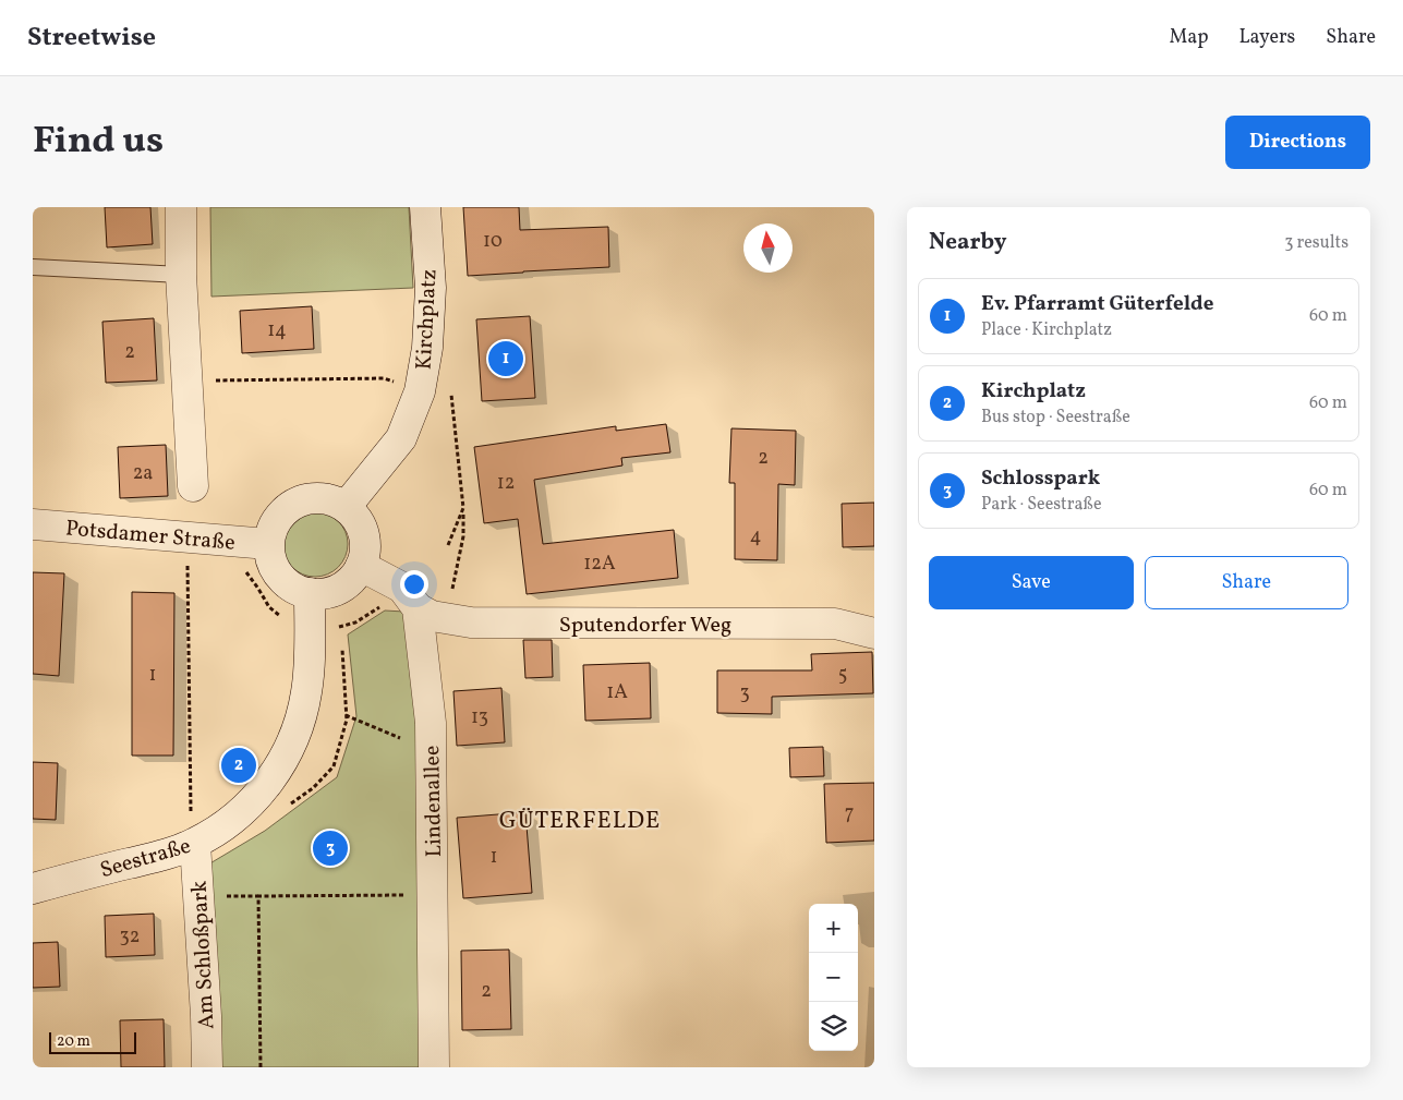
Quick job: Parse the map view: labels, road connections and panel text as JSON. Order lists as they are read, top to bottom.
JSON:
{
  "streets": {
    "street": [
      "Kirchplatz",
      "Potsdamer Straße",
      "Sputendorfer Weg",
      "Lindenallee",
      "Seestraße",
      "Am Schloßpark"
    ]
  },
  "crossings": [
    ["Kirchplatz", "Potsdamer Straße"],
    ["Kirchplatz", "Seestraße"],
    ["Potsdamer Straße", "Seestraße"],
    ["Sputendorfer Weg", "Lindenallee"],
    ["Seestraße", "Am Schloßpark"]
  ],
  "districts": ["GÜTERFELDE"],
  "house_numbers": [
    "10",
    "14",
    "2",
    "2",
    "2a",
    "12",
    "4",
    "12A",
    "1",
    "5",
    "1A",
    "3",
    "13",
    "7",
    "1",
    "32",
    "2"
  ],
  "scale_bar": "20 m",
  "north": "top",
  "page": {
    "header": "Streetwise",
    "nav": ["Map", "Layers", "Share"],
    "title": "Find us",
    "buttons": [
      "Directions",
      ["Save", "Share"]
    ],
    "heading": ["Nearby", "3 results"],
    "list": [
      {
        "mark": "1",
        "name": "Ev. Pfarramt Güterfelde",
        "note": "Place · Kirchplatz",
        "value": "60 m"
      },
      {
        "mark": "2",
        "name": "Kirchplatz",
        "note": "Bus stop · Seestraße",
        "value": "60 m"
      },
      {
        "mark": "3",
        "name": "Schlosspark",
        "note": "Park · Seestraße",
        "value": "60 m"
      }
    ],
    "pins": ["1", "2", "3"],
    "map_buttons": ["+", "−"],
    "scale": "20 m"
  }
}
